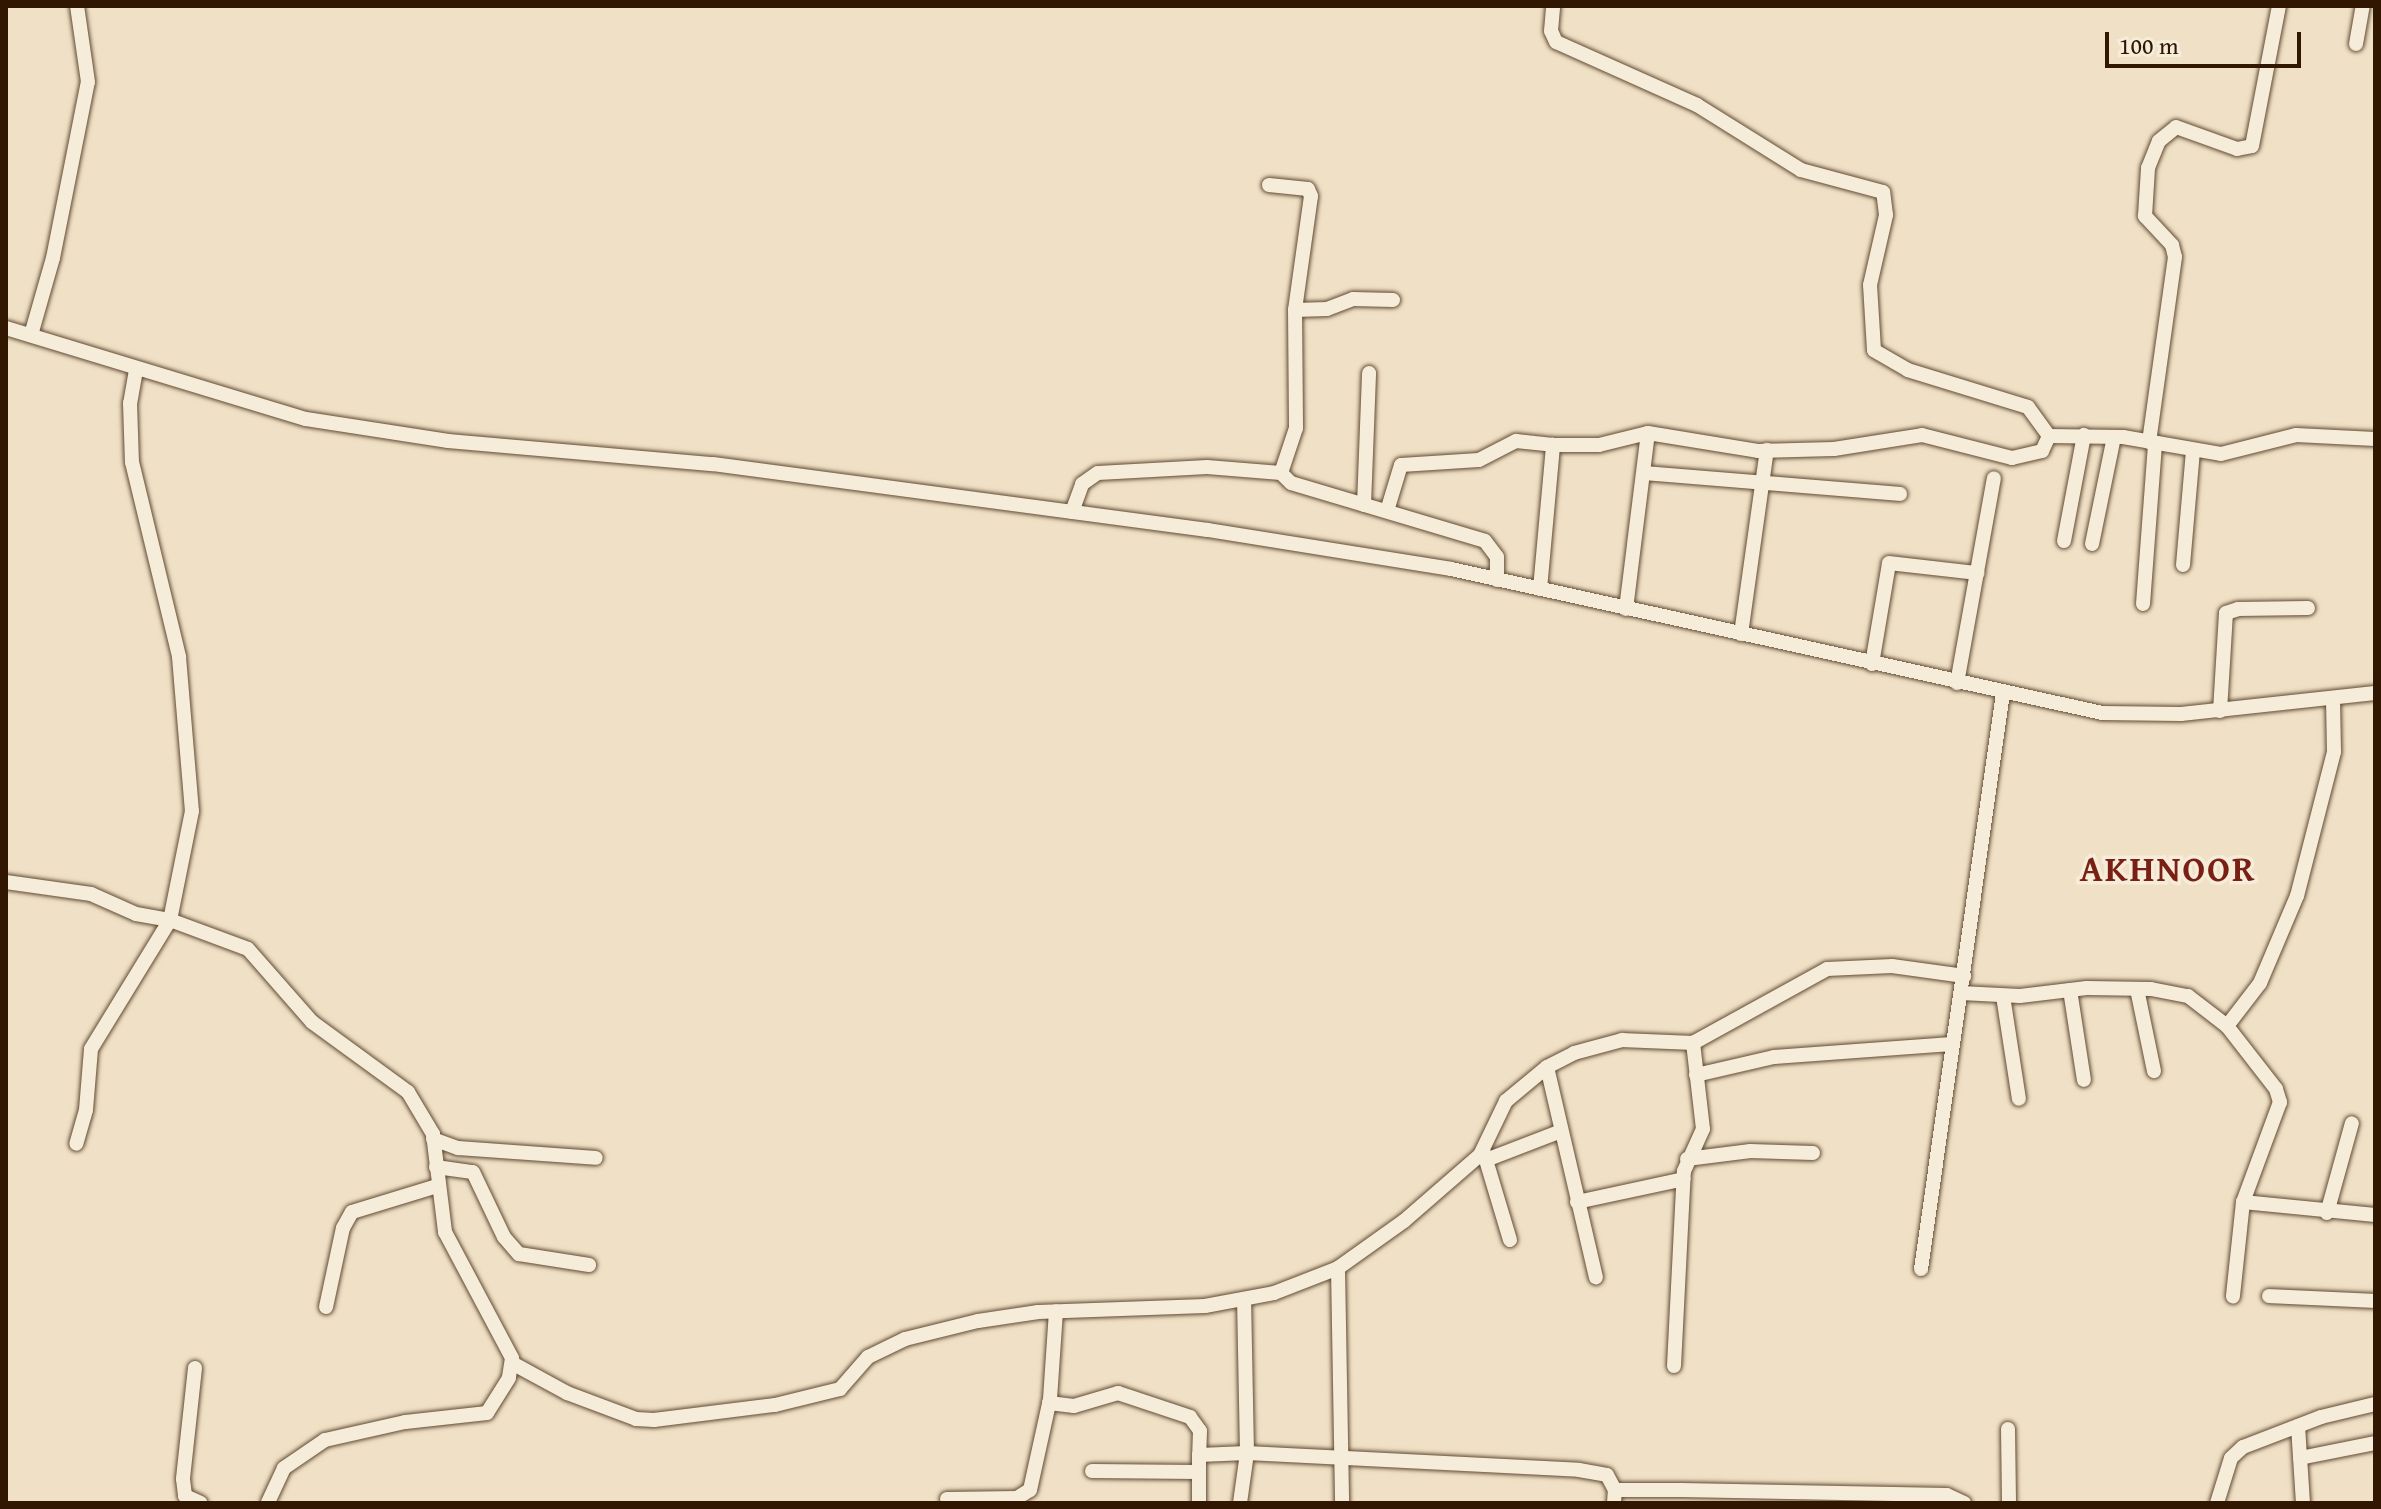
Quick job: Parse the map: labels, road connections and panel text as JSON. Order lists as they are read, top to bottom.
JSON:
{
  "districts": ["AKHNOOR"],
  "scale_bar": "100 m"
}
